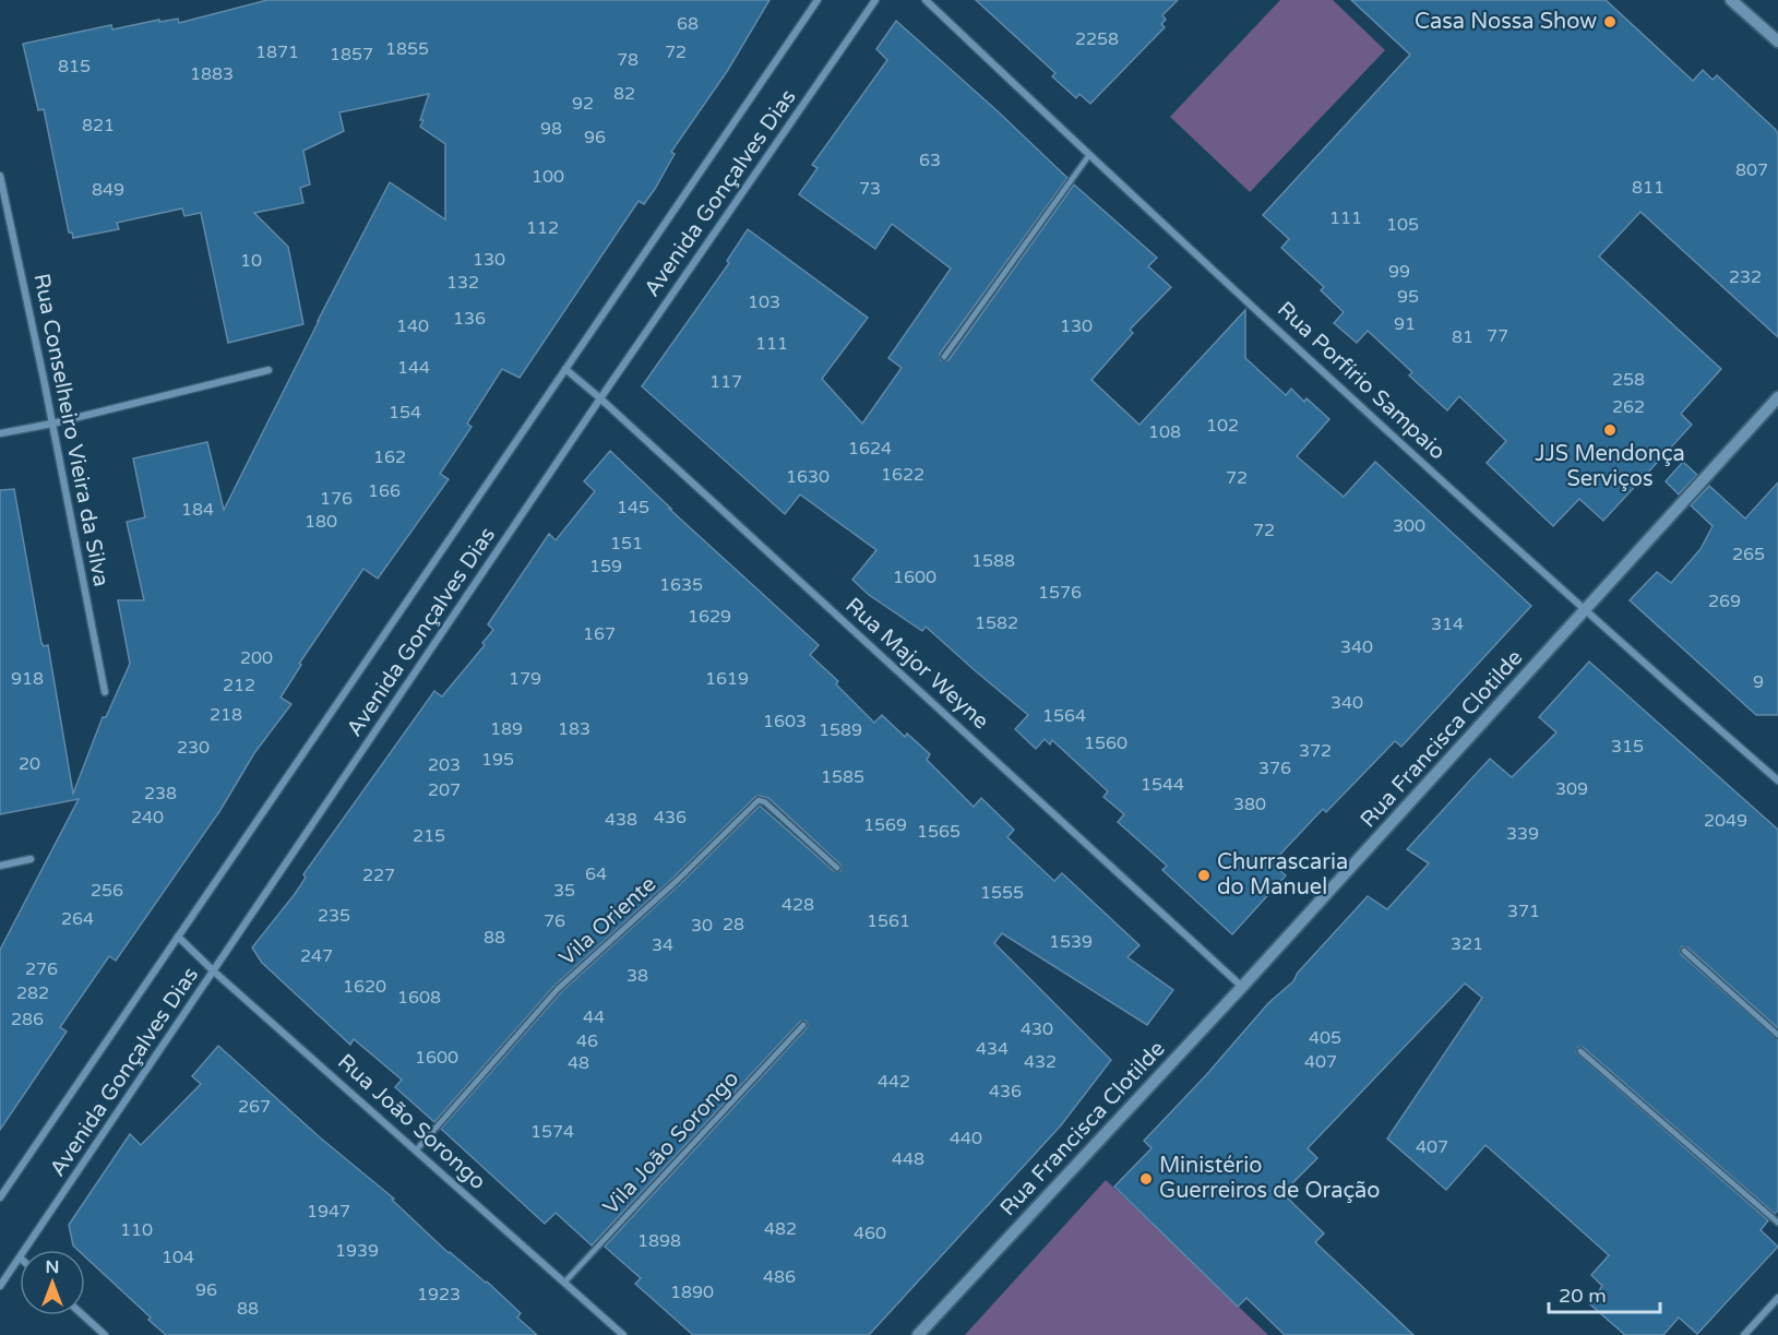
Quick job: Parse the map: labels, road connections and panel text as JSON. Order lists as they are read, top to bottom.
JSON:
{
  "streets": {
    "street": [
      "Avenida Gonçalves Dias",
      "Rua Porfírio Sampaio",
      "Rua Conselheiro Vieira da Silva",
      "Rua Major Weyne",
      "Rua Francisca Clotilde",
      "Rua João Sorongo"
    ],
    "lane": ["Vila Oriente", "Vila João Sorongo"]
  },
  "crossings": [
    ["Avenida Gonçalves Dias", "Rua Major Weyne"],
    ["Avenida Gonçalves Dias", "Rua João Sorongo"],
    ["Rua Porfírio Sampaio", "Rua Francisca Clotilde"],
    ["Rua Major Weyne", "Rua Francisca Clotilde"],
    ["Vila Oriente", "Rua João Sorongo"],
    ["Rua João Sorongo", "Vila João Sorongo"]
  ],
  "places": [
    "Casa Nossa Show",
    "JJS Mendonça Serviços",
    "Churrascaria do Manuel",
    "Ministério Guerreiros de Oração"
  ],
  "house_numbers": [
    "68",
    "2258",
    "1855",
    "1871",
    "72",
    "1857",
    "78",
    "815",
    "1883",
    "82",
    "92",
    "821",
    "98",
    "96",
    "63",
    "807",
    "100",
    "811",
    "73",
    "849",
    "111",
    "105",
    "112",
    "130",
    "10",
    "99",
    "232",
    "132",
    "95",
    "103",
    "136",
    "91",
    "140",
    "130",
    "77",
    "81",
    "111",
    "144",
    "258",
    "117",
    "262",
    "154",
    "102",
    "108",
    "1624",
    "162",
    "1622",
    "1630",
    "72",
    "166",
    "176",
    "145",
    "184",
    "180",
    "300",
    "72",
    "151",
    "265",
    "1588",
    "159",
    "1600",
    "1635",
    "1576",
    "269",
    "1629",
    "1582",
    "314",
    "167",
    "340",
    "200",
    "918",
    "179",
    "1619",
    "9",
    "212",
    "340",
    "218",
    "1564",
    "1603",
    "189",
    "183",
    "1589",
    "1560",
    "315",
    "230",
    "372",
    "195",
    "20",
    "203",
    "376",
    "1585",
    "1544",
    "309",
    "207",
    "238",
    "380",
    "240",
    "436",
    "438",
    "2049",
    "1569",
    "1565",
    "339",
    "215",
    "64",
    "227",
    "256",
    "35",
    "1555",
    "428",
    "371",
    "235",
    "264",
    "76",
    "1561",
    "28",
    "30",
    "88",
    "1539",
    "321",
    "34",
    "247",
    "276",
    "38",
    "1620",
    "282",
    "1608",
    "44",
    "286",
    "430",
    "405",
    "46",
    "434",
    "1600",
    "432",
    "407",
    "48",
    "442",
    "436",
    "267",
    "1574",
    "440",
    "407",
    "448",
    "1947",
    "482",
    "110",
    "460",
    "1898",
    "1939",
    "104",
    "486",
    "96",
    "1890",
    "1923",
    "88"
  ],
  "scale_bar": "20 m",
  "north": "top"
}
